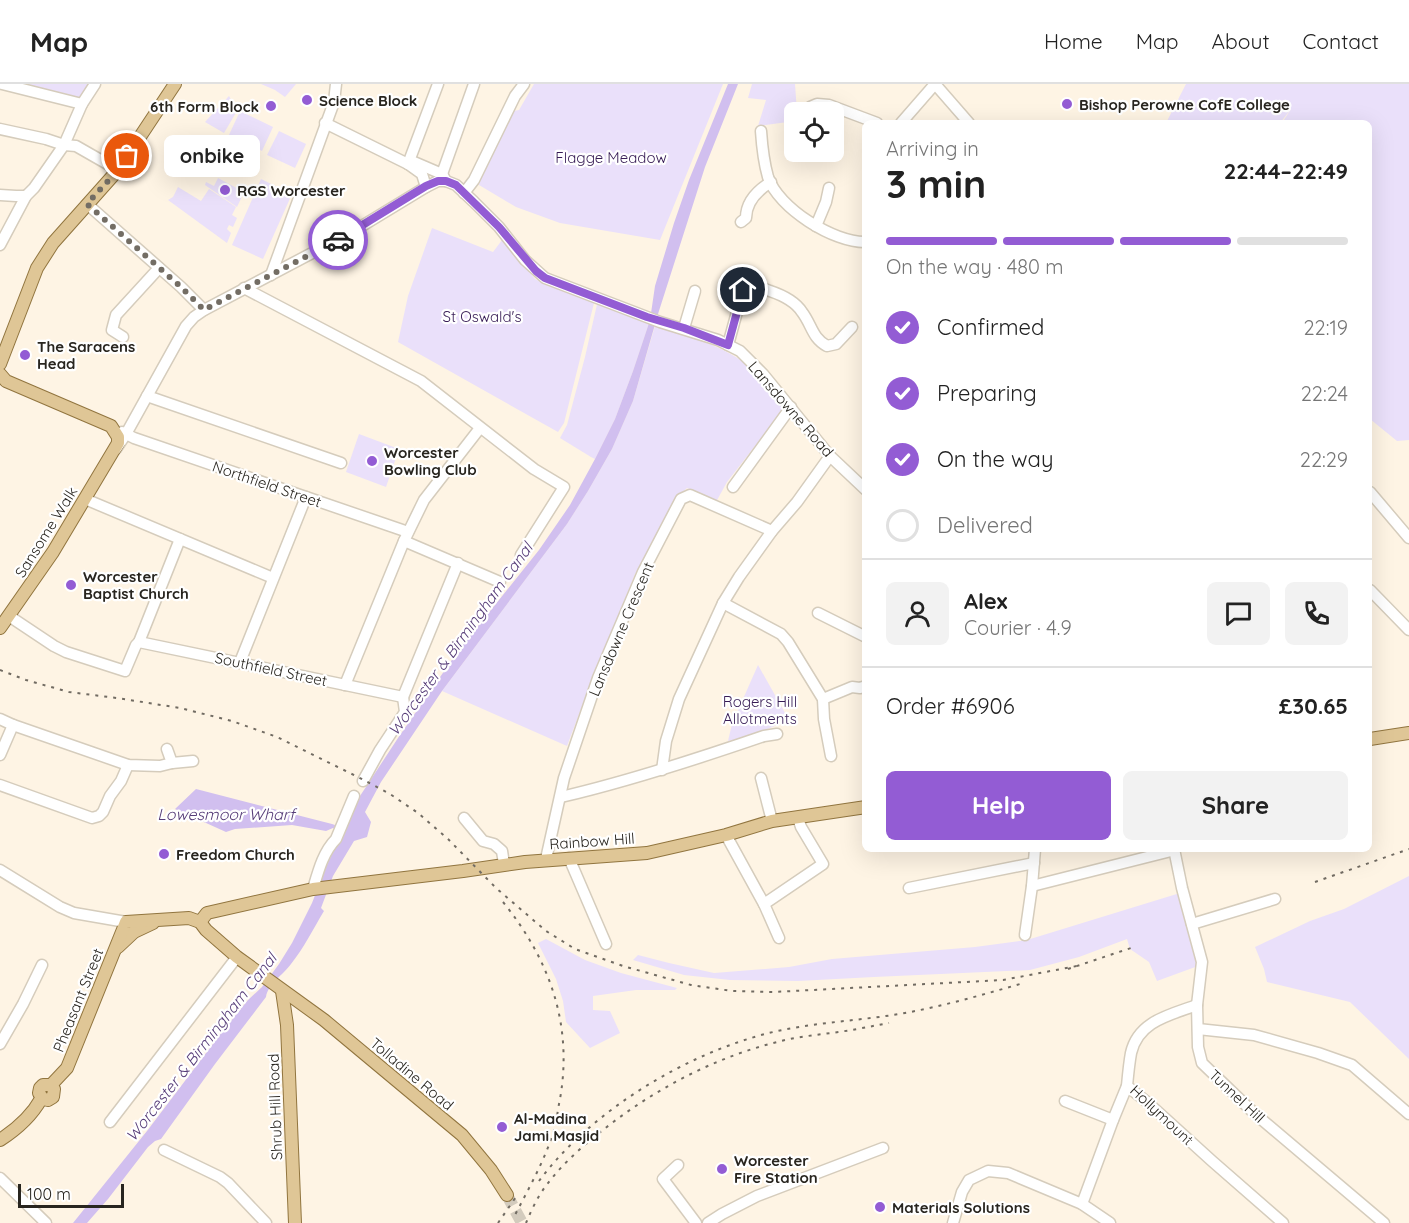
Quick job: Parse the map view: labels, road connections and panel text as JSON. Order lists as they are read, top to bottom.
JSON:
{
  "streets": {
    "main road": [
      "Sansome Walk",
      "Rainbow Hill",
      "Pheasant Street",
      "Tolladine Road",
      "Shrub Hill Road"
    ],
    "street": [
      "Lansdowne Road",
      "Northfield Street",
      "Lansdowne Crescent",
      "Southfield Street",
      "Tunnel Hill",
      "Hollymount"
    ]
  },
  "crossings": [
    ["Lansdowne Road", "Sansome Walk"],
    ["Northfield Street", "Sansome Walk"],
    ["Lansdowne Crescent", "Rainbow Hill"],
    ["Rainbow Hill", "Tolladine Road"],
    ["Tolladine Road", "Shrub Hill Road"],
    ["Tunnel Hill", "Hollymount"]
  ],
  "water": ["Worcester & Birmingham Canal", "Lowesmoor Wharf"],
  "parks": ["Flagge Meadow", "St Oswald's", "Rogers Hill Allotments"],
  "places": [
    "Science Block",
    "Bishop Perowne CofE College",
    "6th Form Block",
    "onbike",
    "RGS Worcester",
    "The Saracens Head",
    "Worcester Bowling Club",
    "Worcester Baptist Church",
    "Freedom Church",
    "Al-Madina Jami Masjid",
    "Worcester Fire Station",
    "Materials Solutions"
  ],
  "scale_bar": "100 m",
  "page": {
    "header": "Map",
    "nav": [
      "Home",
      "Map",
      "About",
      "Contact"
    ],
    "heading": ["3 min", "Arriving in", "22:44–22:49"],
    "panel": [
      "Alex",
      "Courier · 4.9",
      "Order #6906",
      "£30.65"
    ],
    "bubble": "onbike",
    "bar": "On the way · 480 m",
    "list": [
      ["Confirmed", "22:19"],
      ["Preparing", "22:24"],
      ["On the way", "22:29"],
      "Delivered"
    ],
    "buttons": ["Help", "Share"],
    "scale": "100 m"
  }
}
